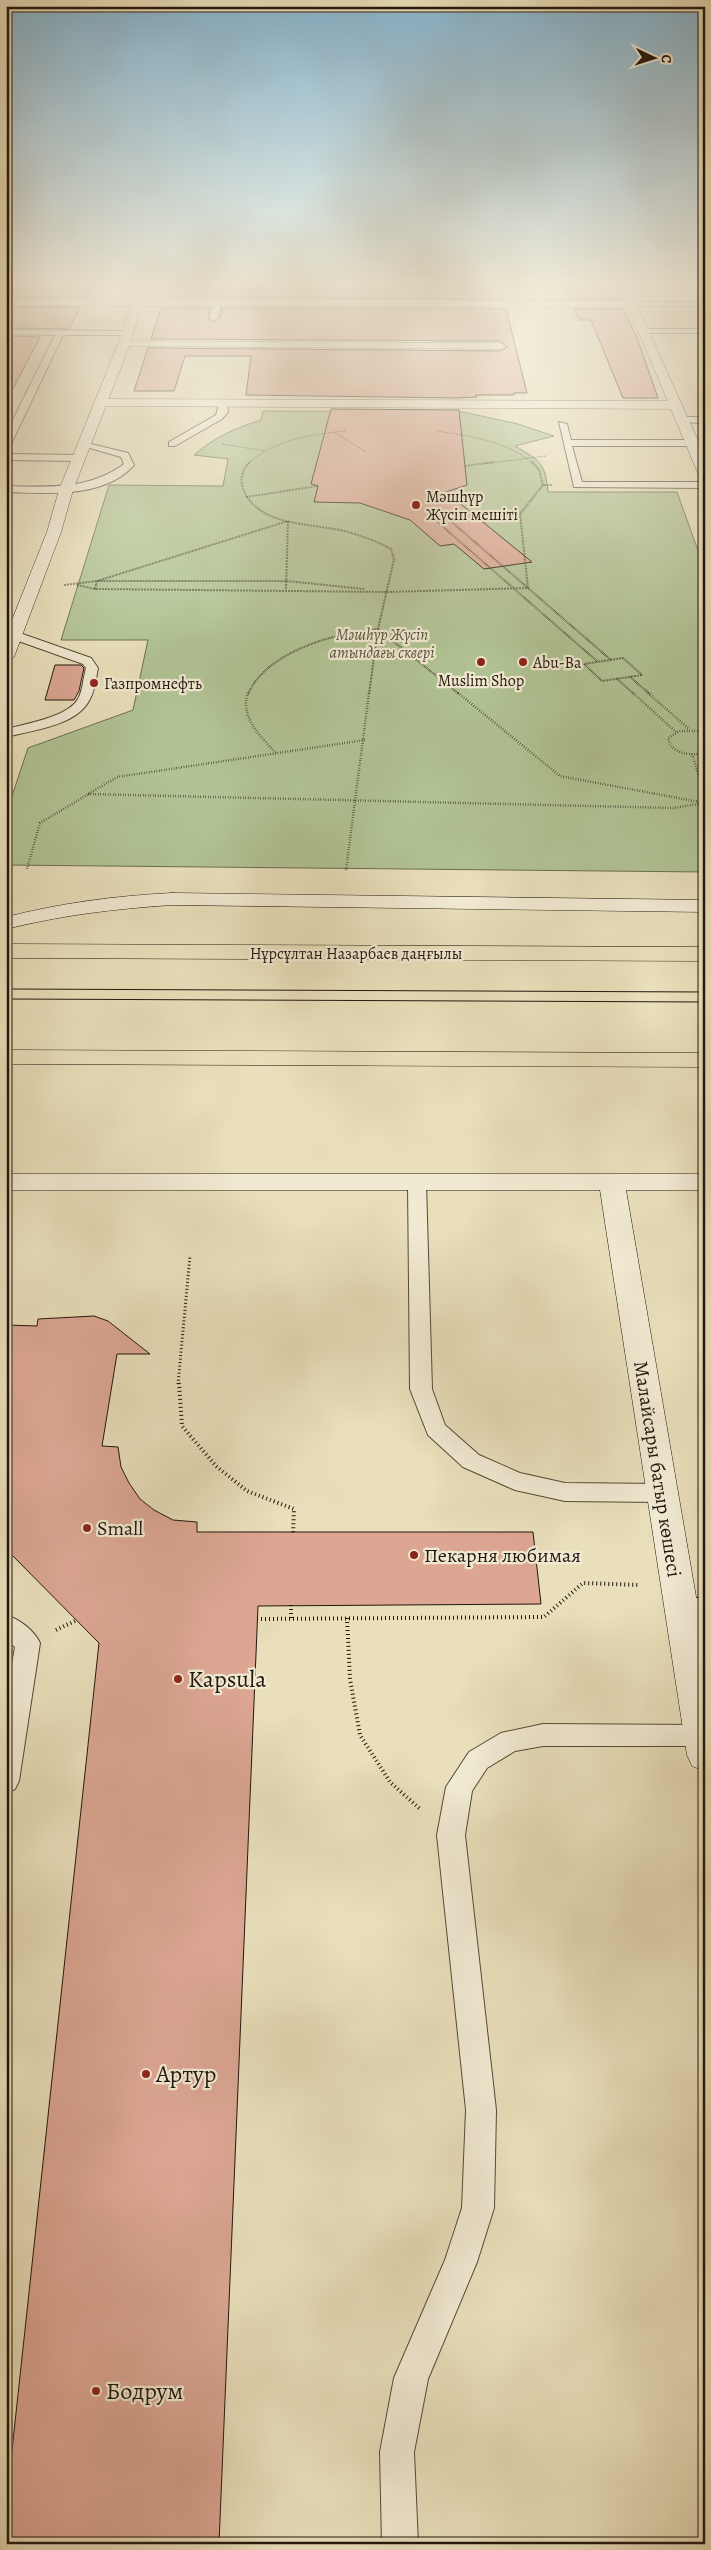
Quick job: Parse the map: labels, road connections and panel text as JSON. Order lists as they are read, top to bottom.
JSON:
{
  "streets": {
    "main road": ["Нұрсұлтан Назарбаев даңғылы"],
    "street": ["Малайсары батыр көшесі"]
  },
  "parks": ["Мәшһүр Жүсіп атындағы сквері"],
  "places": [
    "Мәшһүр Жүсіп мешіті",
    "Muslim Shop",
    "Abu-Ba",
    "Газпромнефть",
    "Small",
    "Пекарня любимая",
    "Kapsula",
    "Артур",
    "Бодрум"
  ],
  "north": "right"
}
